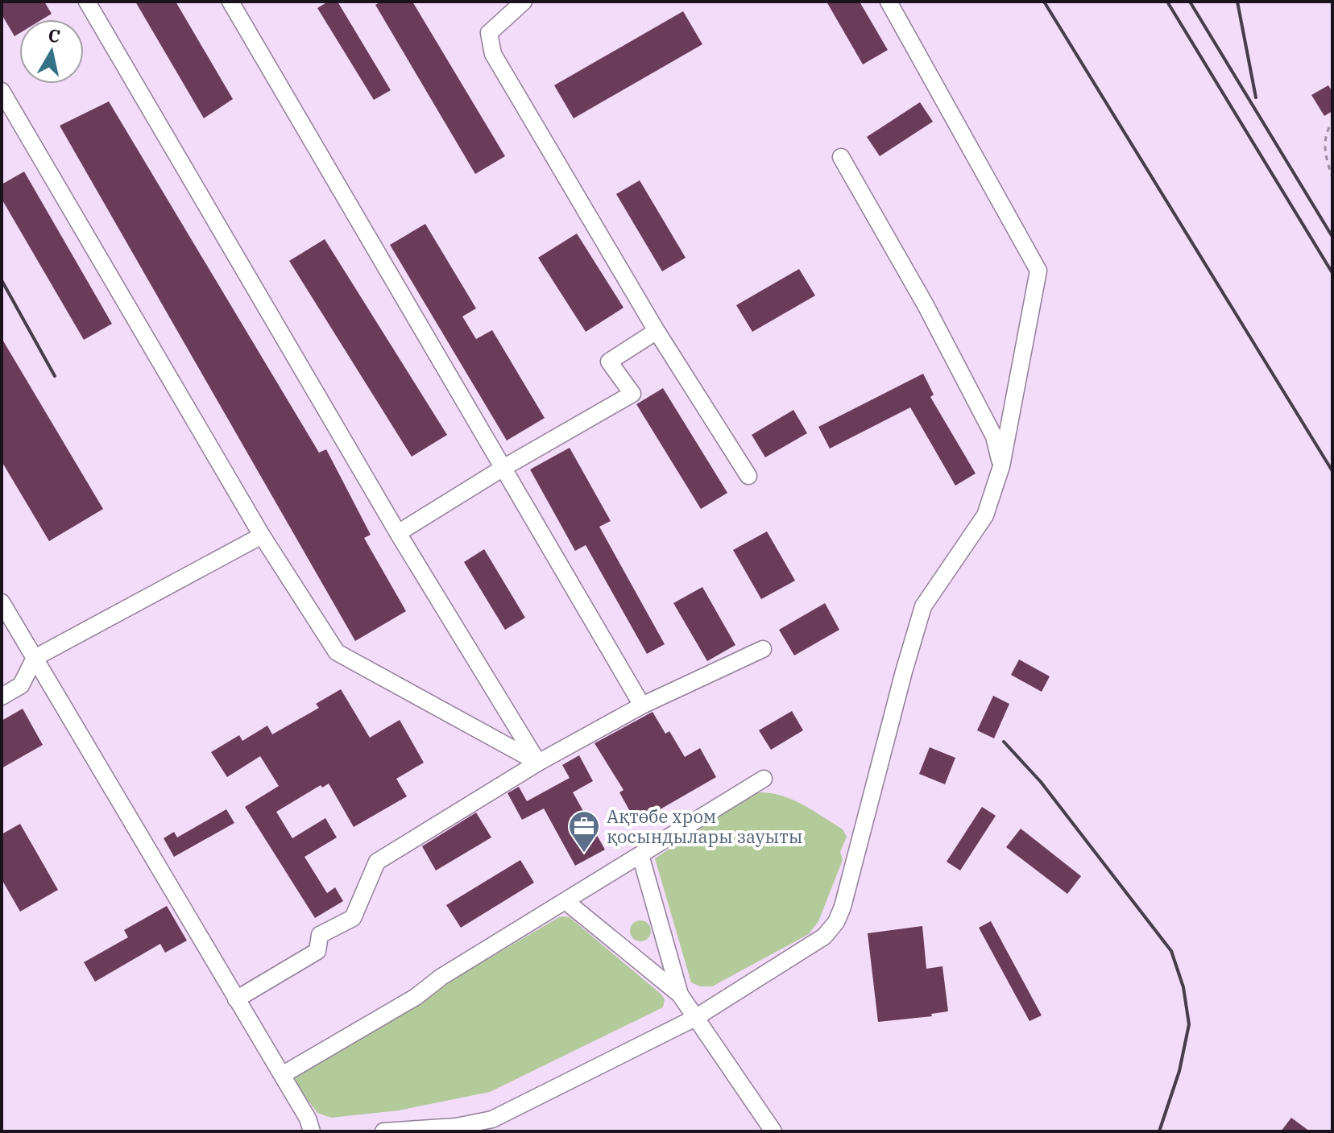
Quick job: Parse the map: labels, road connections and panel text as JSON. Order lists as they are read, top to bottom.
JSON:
{
  "places": {
    "office": ["Ақтөбе хром қосындылары зауыты"]
  },
  "north": "top"
}
